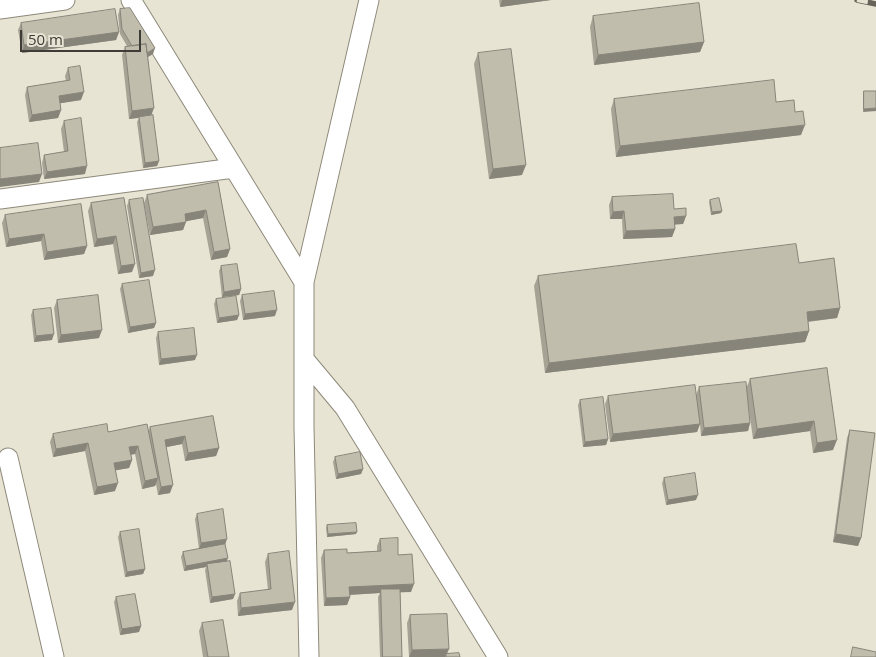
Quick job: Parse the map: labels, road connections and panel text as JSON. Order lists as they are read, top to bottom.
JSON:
{
  "scale_bar": "50 m"
}
